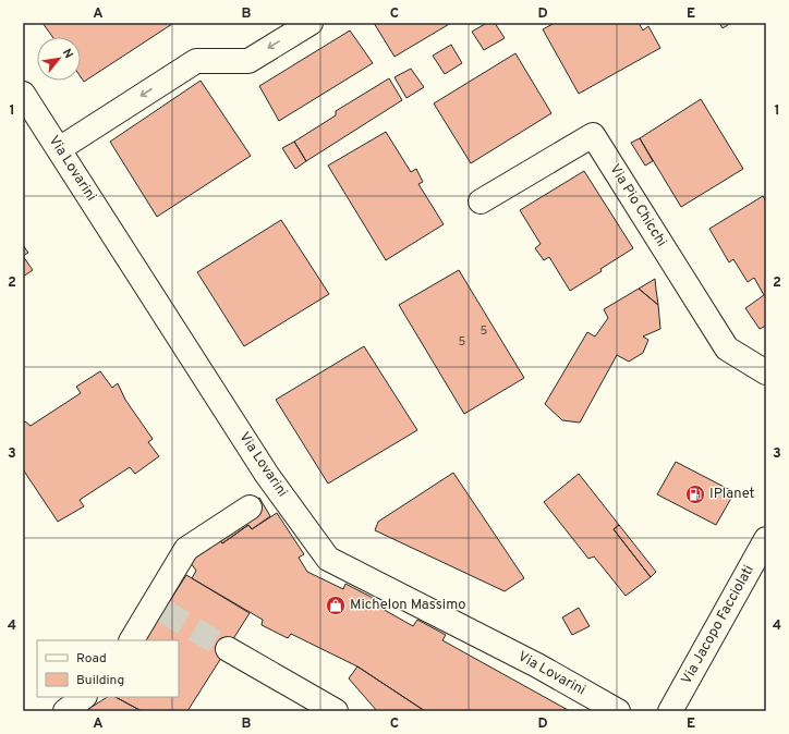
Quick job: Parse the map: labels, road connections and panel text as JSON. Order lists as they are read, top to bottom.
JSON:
{
  "streets": {
    "street": ["Via Lovarini", "Via Pio Chicchi", "Via Jacopo Facciolati"]
  },
  "places": {
    "fuel station": ["IPlanet"],
    "shop": ["Michelon Massimo"]
  },
  "house_numbers": ["5", "5"],
  "legend": ["Road", "Building"],
  "north": "top right",
  "grid": {
    "columns": [
      "A",
      "B",
      "C",
      "D",
      "E"
    ],
    "rows": [
      "1",
      "2",
      "3",
      "4"
    ]
  }
}
